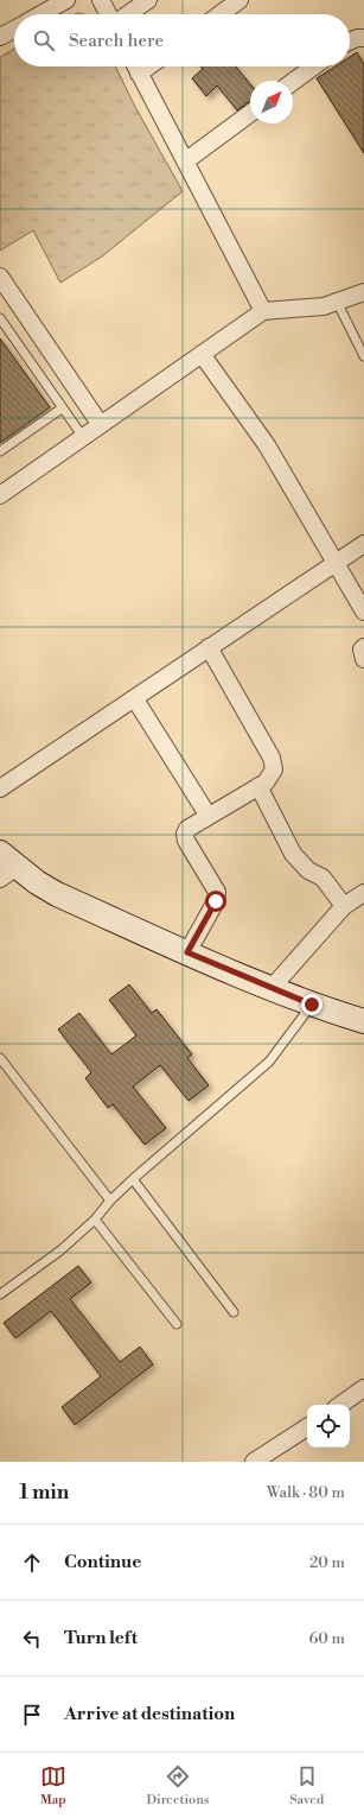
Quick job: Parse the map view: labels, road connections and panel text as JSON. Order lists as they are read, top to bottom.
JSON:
{
  "north": "top right",
  "page": {
    "search": "Search here",
    "heading": ["1 min", "Walk · 80 m"],
    "list": [
      ["Continue", "20 m"],
      ["Turn left", "60 m"],
      "Arrive at destination"
    ],
    "nav": ["Map", "Directions", "Saved"]
  }
}
